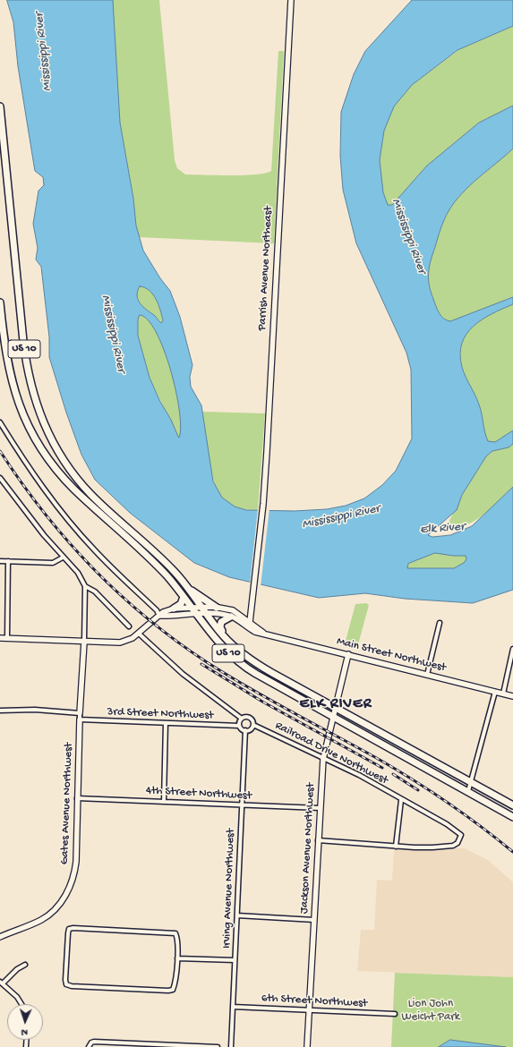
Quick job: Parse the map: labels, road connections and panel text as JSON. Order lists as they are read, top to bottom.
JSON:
{
  "streets": {
    "highway": ["US 10"],
    "street": [
      "Parrish Avenue Northeast",
      "Main Street Northwest",
      "3rd Street Northwest",
      "Railroad Drive Northwest",
      "4th Street Northwest",
      "Gates Avenue Northwest",
      "Jackson Avenue Northwest",
      "Irving Avenue Northwest",
      "6th Street Northwest"
    ]
  },
  "crossings": [
    ["Parrish Avenue Northeast", "Main Street Northwest"],
    ["US 10", "Main Street Northwest"],
    ["US 10", "Jackson Avenue Northwest"],
    ["Main Street Northwest", "Jackson Avenue Northwest"],
    ["3rd Street Northwest", "Railroad Drive Northwest"],
    ["3rd Street Northwest", "Gates Avenue Northwest"],
    ["3rd Street Northwest", "Irving Avenue Northwest"],
    ["Railroad Drive Northwest", "Jackson Avenue Northwest"],
    ["Railroad Drive Northwest", "Irving Avenue Northwest"],
    ["4th Street Northwest", "Gates Avenue Northwest"],
    ["4th Street Northwest", "Jackson Avenue Northwest"],
    ["4th Street Northwest", "Irving Avenue Northwest"],
    ["Jackson Avenue Northwest", "6th Street Northwest"],
    ["Irving Avenue Northwest", "6th Street Northwest"]
  ],
  "districts": ["ELK RIVER"],
  "water": ["Mississippi River", "Elk River"],
  "parks": ["Lion John Weicht Park"],
  "north": "bottom"
}
